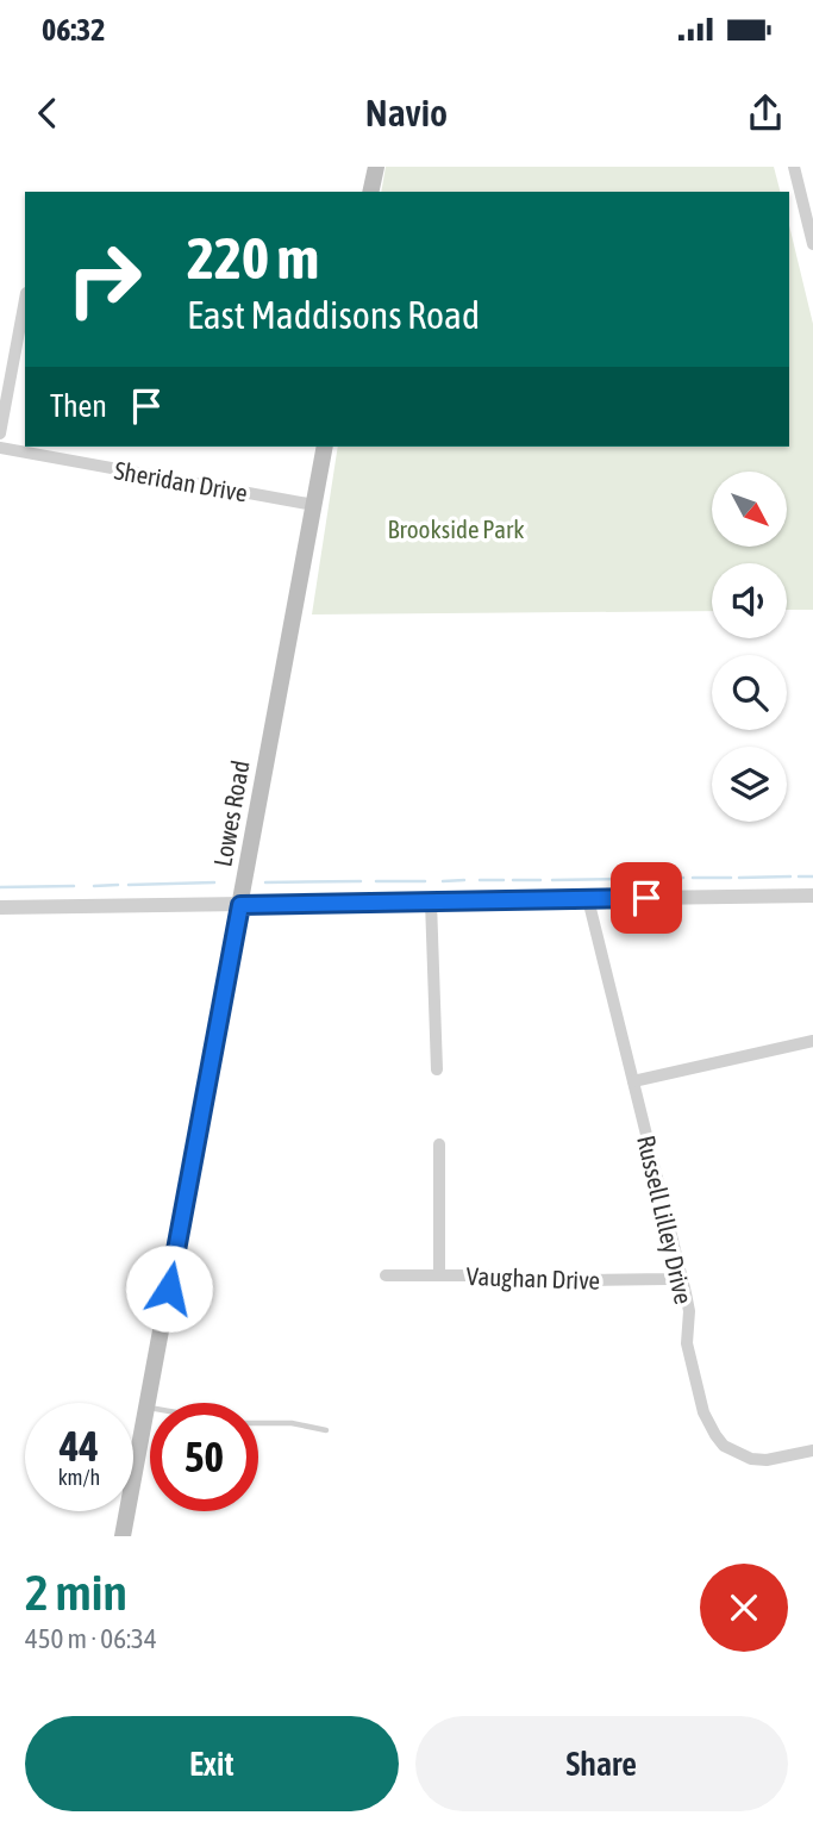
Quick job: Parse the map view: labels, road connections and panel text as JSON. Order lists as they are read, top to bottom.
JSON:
{
  "streets": {
    "main road": ["Lowes Road"],
    "street": ["Sheridan Drive", "Russell Lilley Drive", "Vaughan Drive"]
  },
  "crossings": [
    ["Sheridan Drive", "Lowes Road"],
    ["Russell Lilley Drive", "Vaughan Drive"]
  ],
  "parks": ["Brookside Park"],
  "north": "bottom right",
  "page": {
    "status": "06:32",
    "header": "Navio",
    "turn": ["220 m", "East Maddisons Road"],
    "then": "Then",
    "speed": "44 km/h",
    "limit": "50",
    "heading": ["2 min", "450 m · 06:34"],
    "buttons": ["Exit", "Share"]
  }
}
